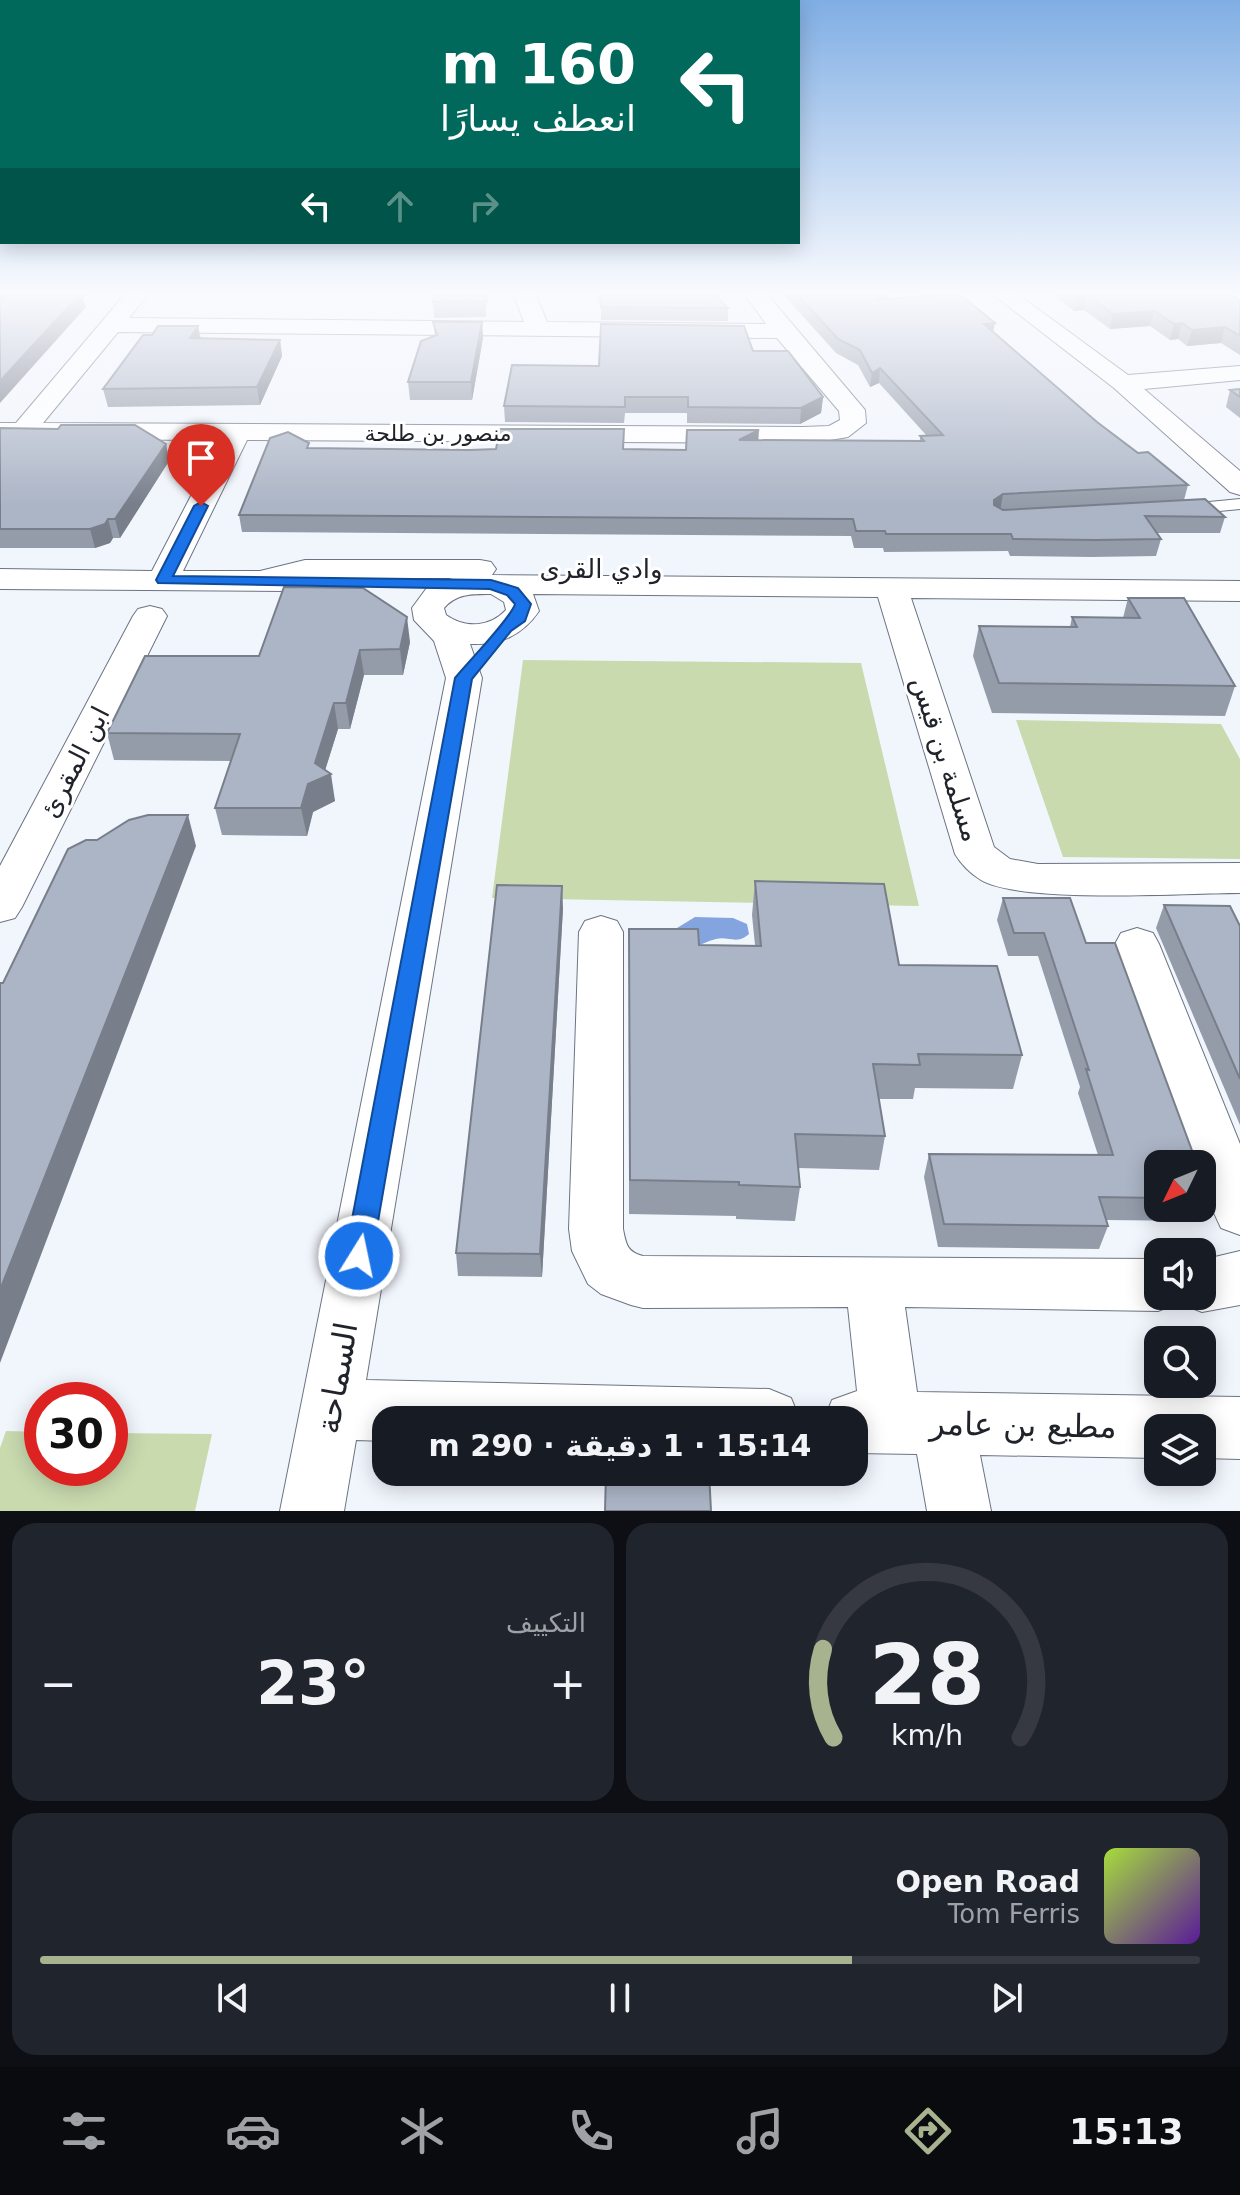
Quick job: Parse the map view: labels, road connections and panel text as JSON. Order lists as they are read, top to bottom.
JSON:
{
  "streets": {
    "street": [
      "منصور بن طلحة",
      "وادي القرى",
      "مسلمة بن قيس",
      "ابن المقرئ",
      "السماحة",
      "مطيع بن عامر"
    ]
  },
  "crossings": [
    ["وادي القرى", "مسلمة بن قيس"],
    ["وادي القرى", "السماحة"]
  ],
  "north": "bottom left",
  "page": {
    "turn": ["160 m", "انعطف يسارًا"],
    "limit": "30",
    "trip": "15:14 · 1 دقيقة · 290 m",
    "tile": "التكييف",
    "heat": ["−", "23°", "+"],
    "song": ["Open Road", "Tom Ferris"],
    "tabs": "15:13",
    "gauge": ["28", "km/h"]
  }
}
